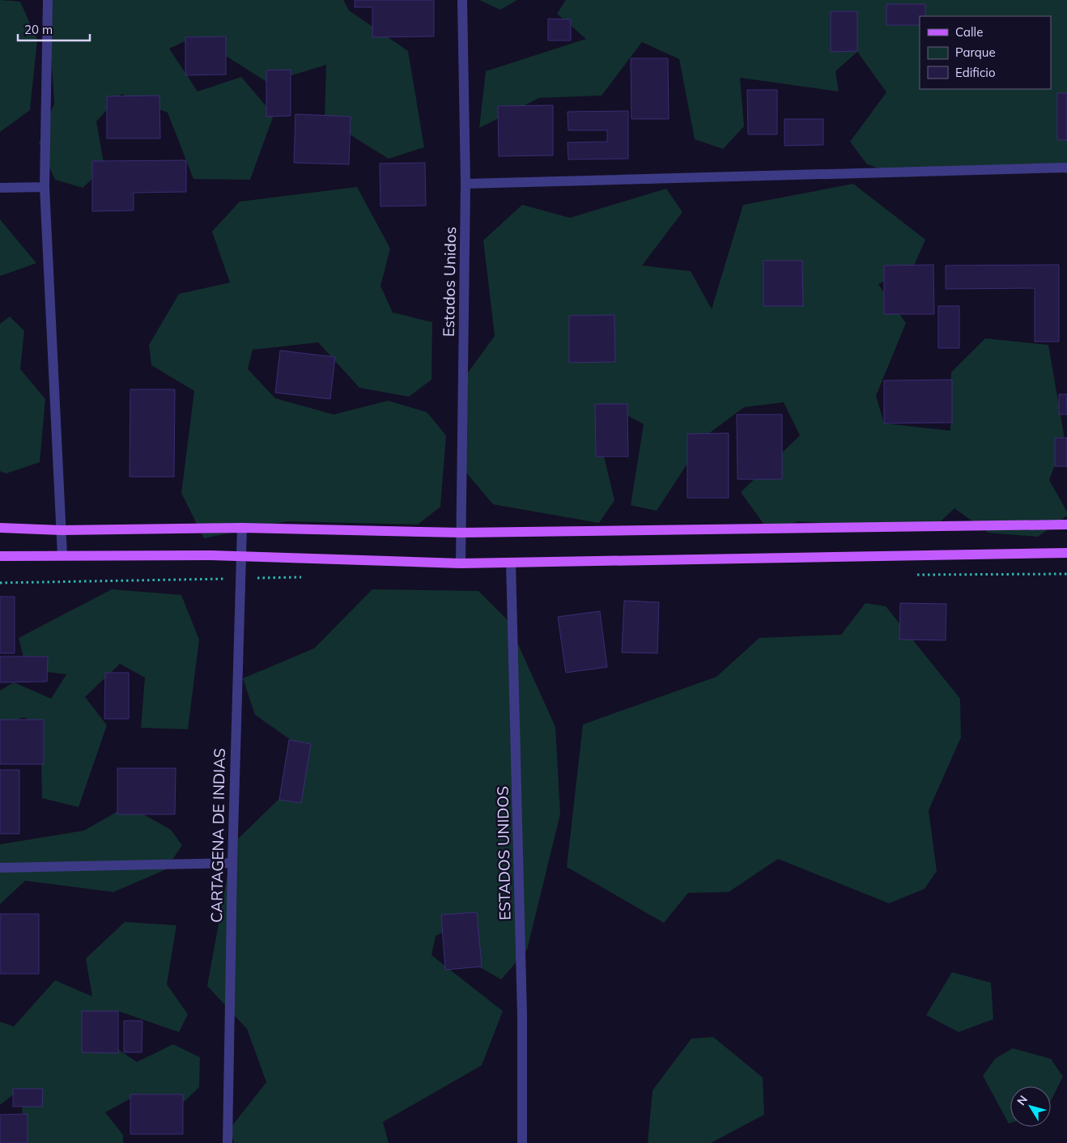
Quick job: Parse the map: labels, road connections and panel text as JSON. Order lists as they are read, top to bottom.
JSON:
{
  "streets": {
    "street": ["Estados Unidos", "CARTAGENA DE INDIAS", "ESTADOS UNIDOS"]
  },
  "legend": ["Calle", "Parque", "Edificio"],
  "scale_bar": "20 m",
  "north": "top left"
}
